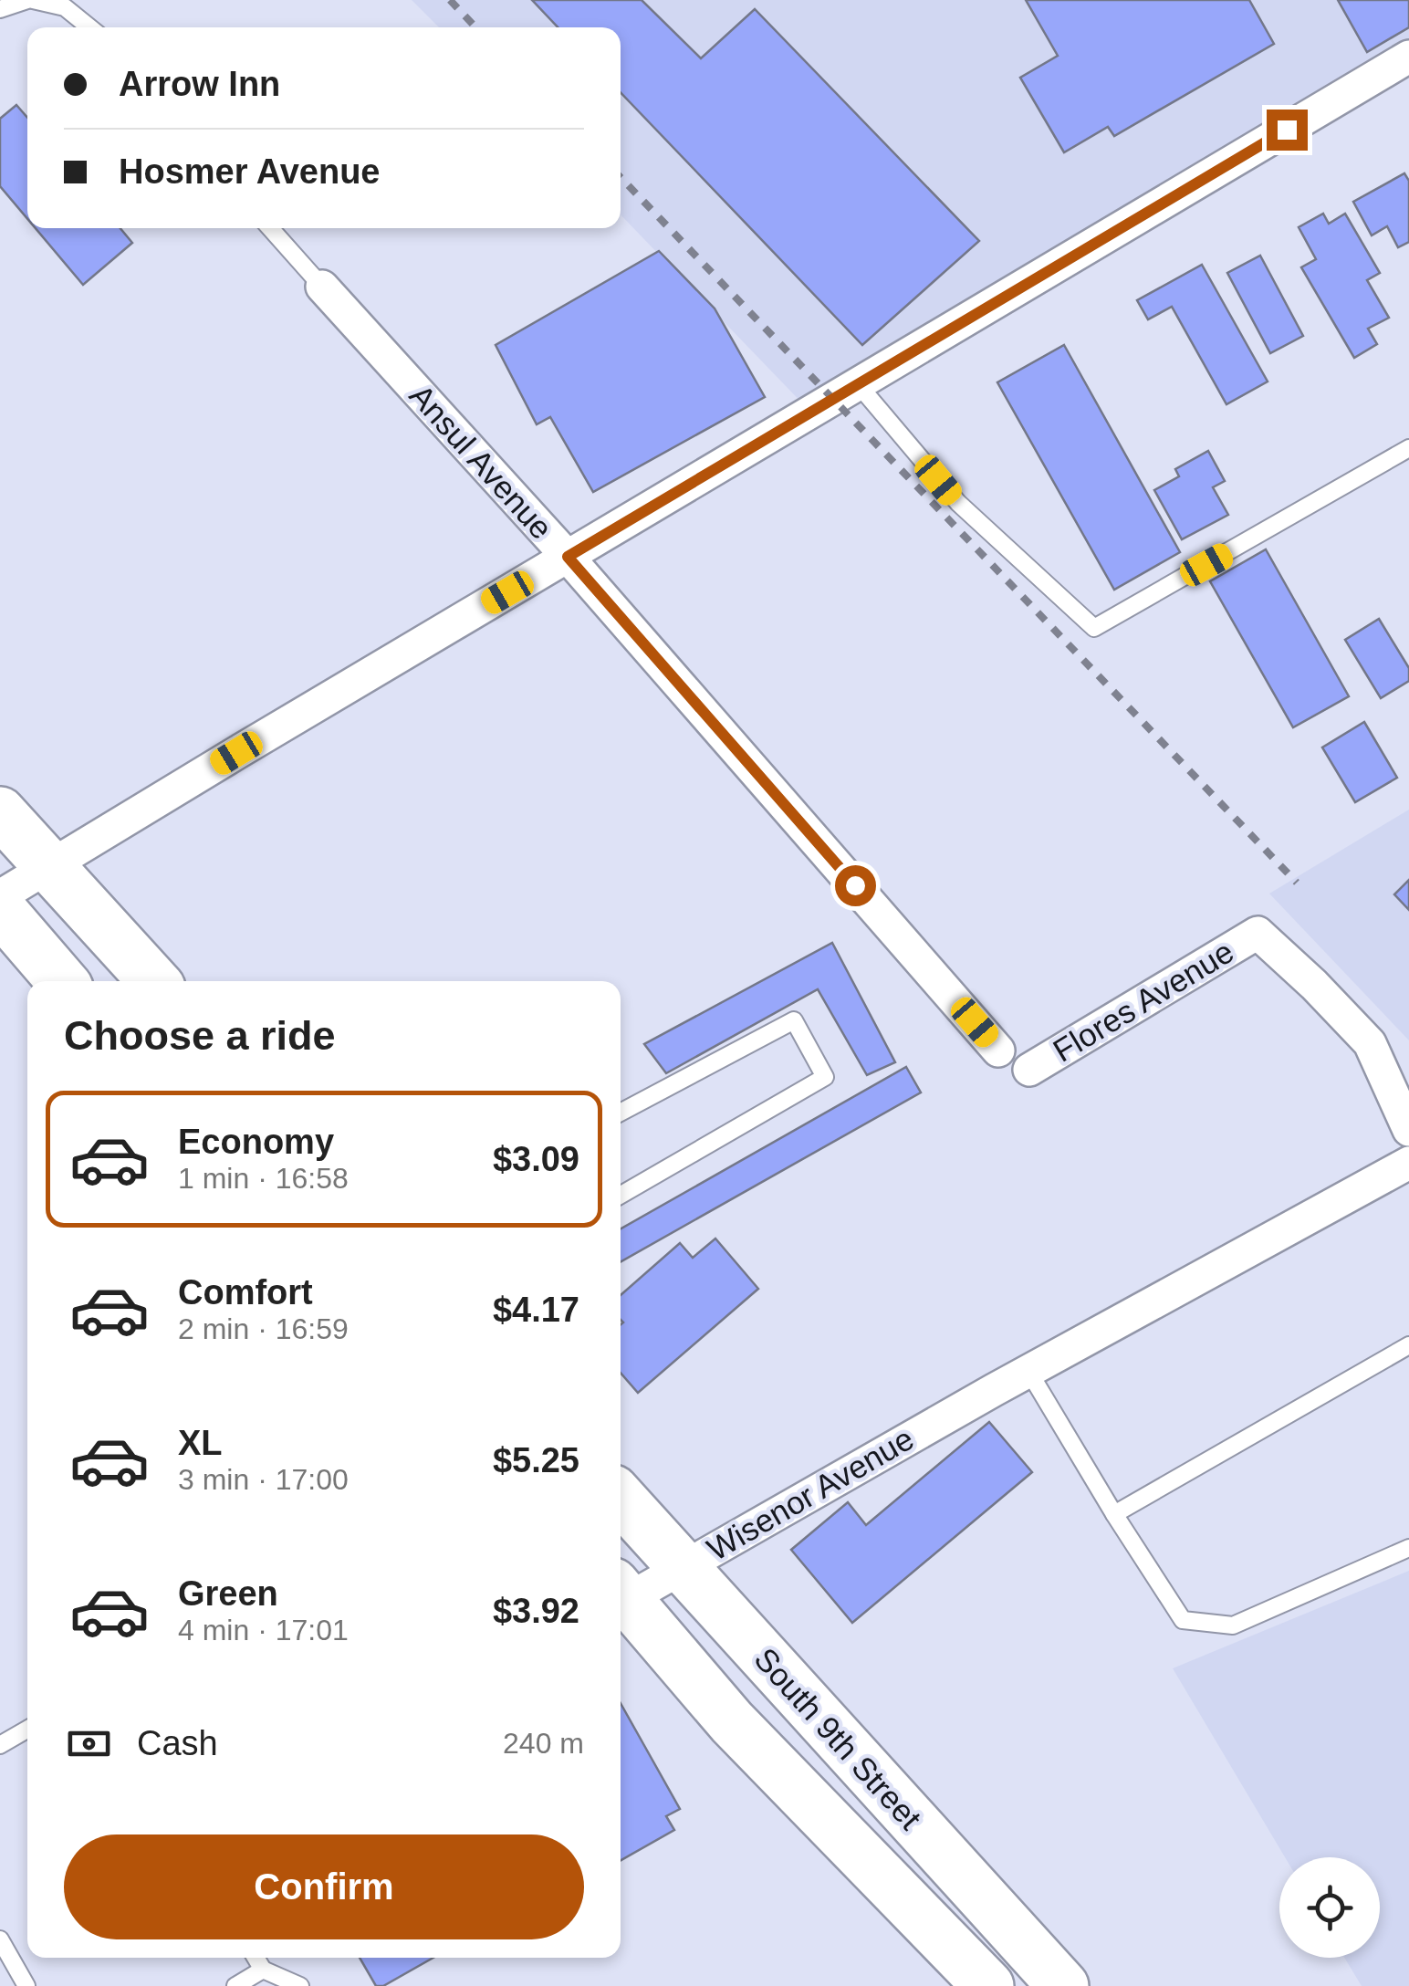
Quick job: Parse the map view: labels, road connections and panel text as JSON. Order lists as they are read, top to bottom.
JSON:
{
  "streets": {
    "main road": ["South 9th Street"],
    "street": ["Ansul Avenue", "Flores Avenue", "Wisenor Avenue"]
  },
  "crossings": [
    ["Wisenor Avenue", "South 9th Street"]
  ],
  "page": {
    "banner": ["Arrow Inn", "Hosmer Avenue"],
    "heading": "Choose a ride",
    "list": [
      {
        "name": "Economy",
        "note": "1 min · 16:58",
        "value": "$3.09"
      },
      {
        "name": "Comfort",
        "note": "2 min · 16:59",
        "value": "$4.17"
      },
      {
        "name": "XL",
        "note": "3 min · 17:00",
        "value": "$5.25"
      },
      {
        "name": "Green",
        "note": "4 min · 17:01",
        "value": "$3.92"
      }
    ],
    "pay": ["Cash", "240 m"],
    "buttons": "Confirm"
  }
}
